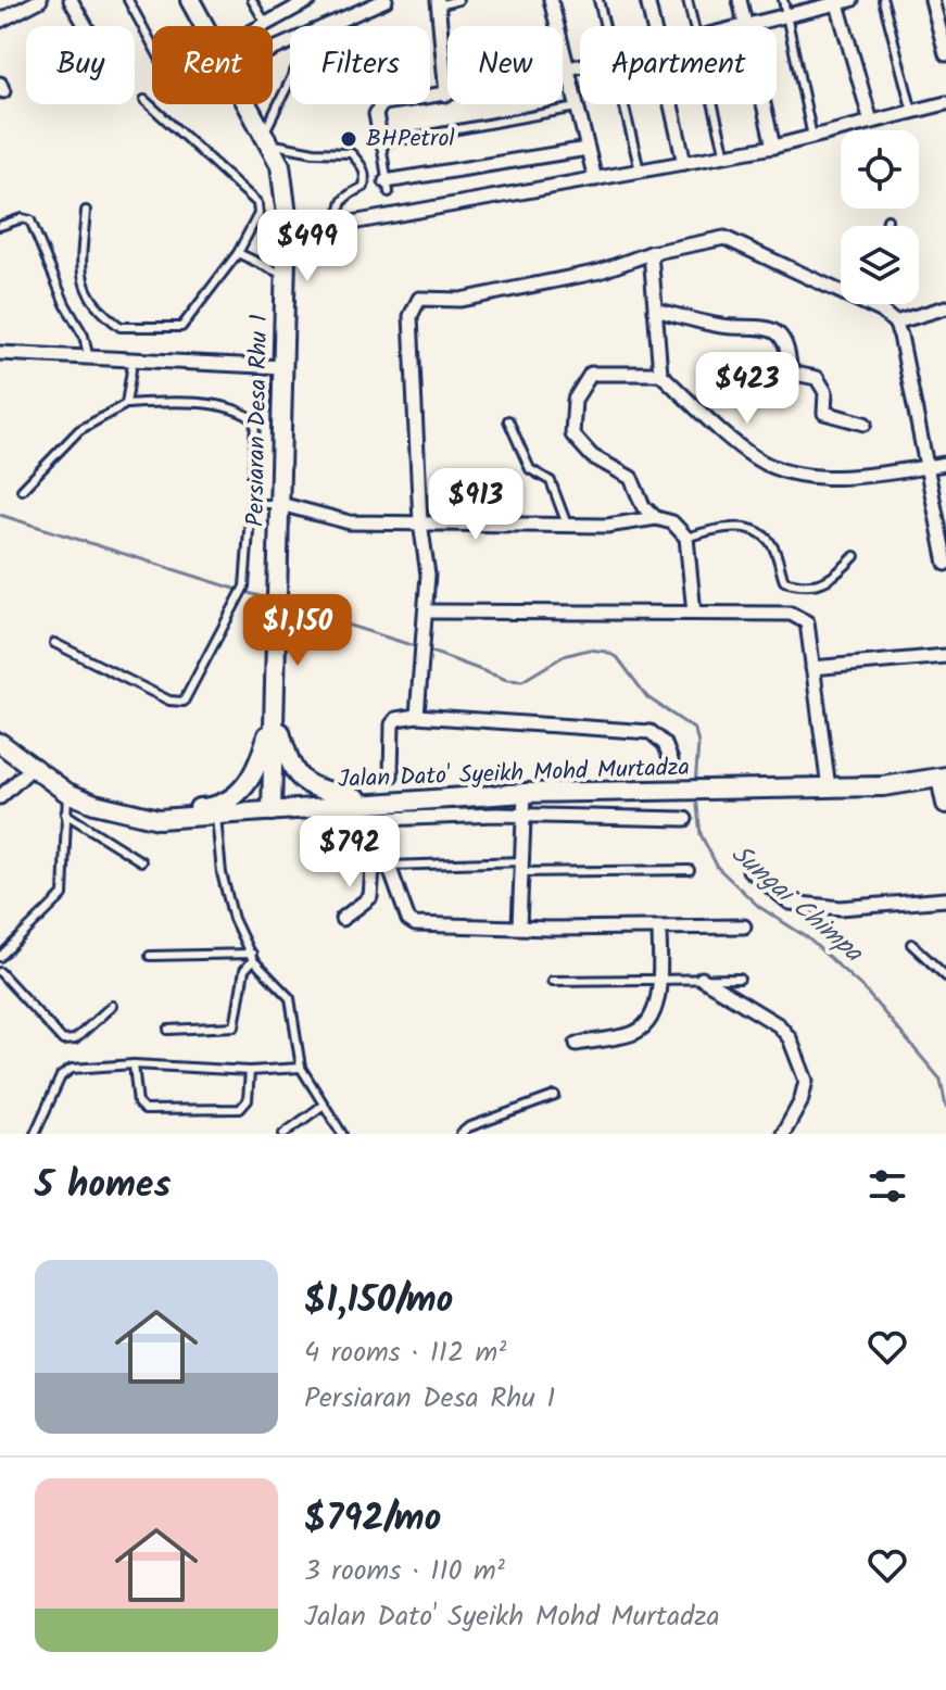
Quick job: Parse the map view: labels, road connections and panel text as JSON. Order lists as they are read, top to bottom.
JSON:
{
  "streets": {
    "main road": ["Persiaran Desa Rhu 1", "Jalan Dato' Syeikh Mohd Murtadza"]
  },
  "crossings": [
    ["Persiaran Desa Rhu 1", "Jalan Dato' Syeikh Mohd Murtadza"]
  ],
  "water": ["Sungai Chimpa"],
  "places": ["BHPetrol"],
  "page": {
    "chip": [
      "Buy",
      "Rent",
      "Filters",
      "New",
      "Apartment"
    ],
    "price": [
      "$499",
      "$423",
      "$913",
      "$1,150",
      "$792"
    ],
    "heading": "5 homes",
    "list": [
      {
        "name": "$1,150/mo",
        "note": "4 rooms · 112 m² · Persiaran Desa Rhu 1"
      },
      {
        "name": "$792/mo",
        "note": "3 rooms · 110 m² · Jalan Dato' Syeikh Mohd Murtadza"
      }
    ]
  }
}
